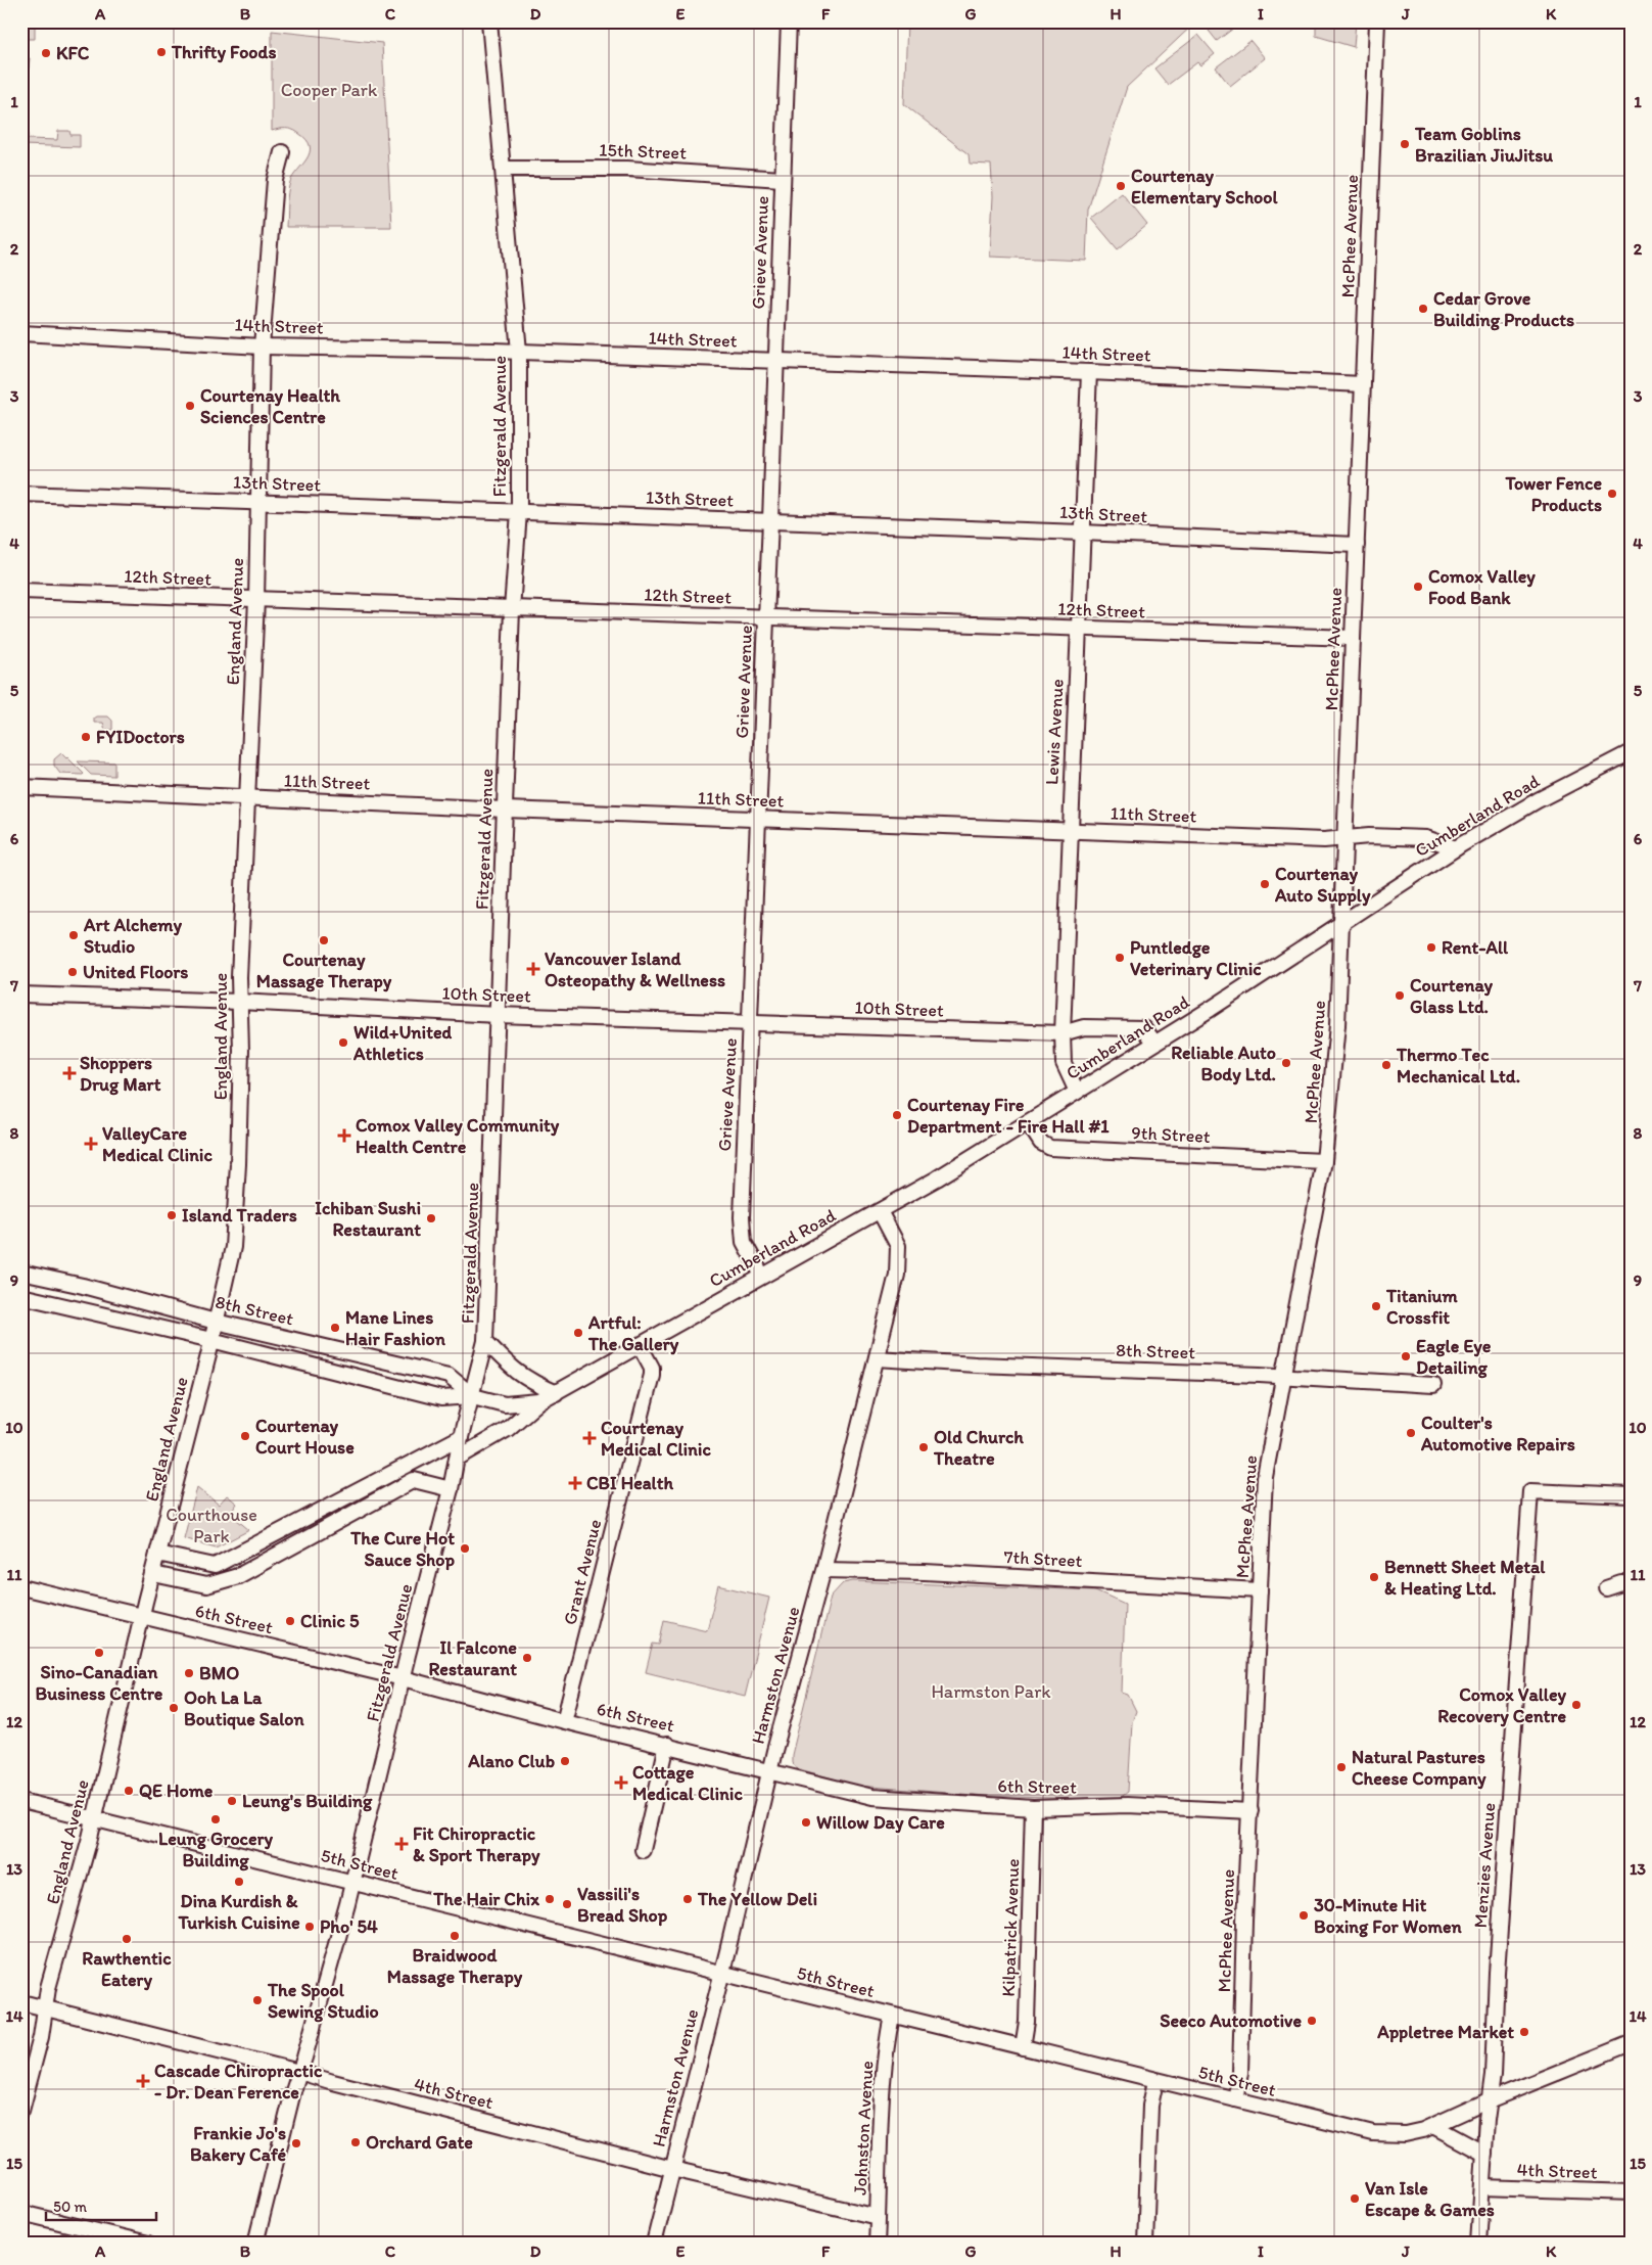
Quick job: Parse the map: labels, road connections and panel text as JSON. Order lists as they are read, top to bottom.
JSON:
{
  "streets": {
    "street": [
      "15th Street",
      "McPhee Avenue",
      "Grieve Avenue",
      "14th Street",
      "Fitzgerald Avenue",
      "13th Street",
      "12th Street",
      "England Avenue",
      "Lewis Avenue",
      "11th Street",
      "Cumberland Road",
      "10th Street",
      "9th Street",
      "8th Street",
      "7th Street",
      "Grant Avenue",
      "6th Street",
      "Harmston Avenue",
      "5th Street",
      "Menzies Avenue",
      "Kilpatrick Avenue",
      "4th Street",
      "Johnston Avenue"
    ]
  },
  "crossings": [
    ["15th Street", "Grieve Avenue"],
    ["15th Street", "Fitzgerald Avenue"],
    ["McPhee Avenue", "14th Street"],
    ["McPhee Avenue", "13th Street"],
    ["McPhee Avenue", "12th Street"],
    ["McPhee Avenue", "11th Street"],
    ["McPhee Avenue", "Cumberland Road"],
    ["McPhee Avenue", "9th Street"],
    ["McPhee Avenue", "8th Street"],
    ["McPhee Avenue", "7th Street"],
    ["McPhee Avenue", "6th Street"],
    ["McPhee Avenue", "5th Street"],
    ["Grieve Avenue", "14th Street"],
    ["Grieve Avenue", "13th Street"],
    ["Grieve Avenue", "12th Street"],
    ["Grieve Avenue", "11th Street"],
    ["Grieve Avenue", "Cumberland Road"],
    ["Grieve Avenue", "10th Street"],
    ["14th Street", "Fitzgerald Avenue"],
    ["14th Street", "England Avenue"],
    ["14th Street", "Lewis Avenue"],
    ["Fitzgerald Avenue", "13th Street"],
    ["Fitzgerald Avenue", "12th Street"],
    ["Fitzgerald Avenue", "11th Street"],
    ["Fitzgerald Avenue", "Cumberland Road"],
    ["Fitzgerald Avenue", "10th Street"],
    ["Fitzgerald Avenue", "8th Street"],
    ["Fitzgerald Avenue", "6th Street"],
    ["Fitzgerald Avenue", "5th Street"],
    ["Fitzgerald Avenue", "4th Street"],
    ["13th Street", "England Avenue"],
    ["13th Street", "Lewis Avenue"],
    ["12th Street", "England Avenue"],
    ["12th Street", "Lewis Avenue"],
    ["England Avenue", "11th Street"],
    ["England Avenue", "10th Street"],
    ["England Avenue", "8th Street"],
    ["England Avenue", "6th Street"],
    ["England Avenue", "5th Street"],
    ["England Avenue", "4th Street"],
    ["Lewis Avenue", "11th Street"],
    ["Lewis Avenue", "Cumberland Road"],
    ["Lewis Avenue", "10th Street"],
    ["11th Street", "Cumberland Road"],
    ["Cumberland Road", "10th Street"],
    ["Cumberland Road", "9th Street"],
    ["Cumberland Road", "8th Street"],
    ["Cumberland Road", "Grant Avenue"],
    ["Cumberland Road", "Harmston Avenue"],
    ["8th Street", "Harmston Avenue"],
    ["7th Street", "Harmston Avenue"],
    ["Grant Avenue", "6th Street"],
    ["6th Street", "Harmston Avenue"],
    ["6th Street", "Kilpatrick Avenue"],
    ["Harmston Avenue", "5th Street"],
    ["Harmston Avenue", "4th Street"],
    ["5th Street", "Menzies Avenue"],
    ["5th Street", "Kilpatrick Avenue"],
    ["5th Street", "Johnston Avenue"],
    ["Menzies Avenue", "4th Street"],
    ["4th Street", "Johnston Avenue"]
  ],
  "parks": ["Cooper Park", "Courthouse Park", "Harmston Park"],
  "places": {
    "other": [
      "Thrifty Foods",
      "KFC",
      "Team Goblins Brazilian JiuJitsu",
      "Courtenay Elementary School",
      "Cedar Grove Building Products",
      "Courtenay Health Sciences Centre",
      "Tower Fence Products",
      "Comox Valley Food Bank",
      "FYIDoctors",
      "Courtenay Auto Supply",
      "Art Alchemy Studio",
      "Courtenay Massage Therapy",
      "Rent-All",
      "Puntledge Veterinary Clinic",
      "United Floors",
      "Courtenay Glass Ltd.",
      "Wild+United Athletics",
      "Reliable Auto Body Ltd.",
      "Thermo Tec Mechanical Ltd.",
      "Courtenay Fire Department - Fire Hall #1",
      "Island Traders",
      "Ichiban Sushi Restaurant",
      "Titanium Crossfit",
      "Mane Lines Hair Fashion",
      "Artful: The Gallery",
      "Eagle Eye Detailing",
      "Coulter's Automotive Repairs",
      "Courtenay Court House",
      "Old Church Theatre",
      "The Cure Hot Sauce Shop",
      "Bennett Sheet Metal & Heating Ltd.",
      "Clinic 5",
      "Sino-Canadian Business Centre",
      "Il Falcone Restaurant",
      "BMO",
      "Comox Valley Recovery Centre",
      "Ooh La La Boutique Salon",
      "Alano Club",
      "Natural Pastures Cheese Company",
      "QE Home",
      "Leung's Building",
      "Leung Grocery Building",
      "Willow Day Care",
      "Dina Kurdish & Turkish Cuisine",
      "The Hair Chix",
      "The Yellow Deli",
      "Vassili's Bread Shop",
      "30-Minute Hit Boxing For Women",
      "Pho' 54",
      "Braidwood Massage Therapy",
      "Rawthentic Eatery",
      "The Spool Sewing Studio",
      "Seeco Automotive",
      "Appletree Market",
      "Orchard Gate",
      "Frankie Jo's Bakery Café",
      "Van Isle Escape & Games"
    ],
    "health": [
      "Vancouver Island Osteopathy & Wellness",
      "Shoppers Drug Mart",
      "Comox Valley Community Health Centre",
      "ValleyCare Medical Clinic",
      "Courtenay Medical Clinic",
      "CBI Health",
      "Cottage Medical Clinic",
      "Fit Chiropractic & Sport Therapy",
      "Cascade Chiropractic - Dr. Dean Ference"
    ]
  },
  "scale_bar": "50 m",
  "grid": {
    "columns": [
      "A",
      "B",
      "C",
      "D",
      "E",
      "F",
      "G",
      "H",
      "I",
      "J",
      "K"
    ],
    "rows": [
      "1",
      "2",
      "3",
      "4",
      "5",
      "6",
      "7",
      "8",
      "9",
      "10",
      "11",
      "12",
      "13",
      "14",
      "15"
    ]
  }
}
